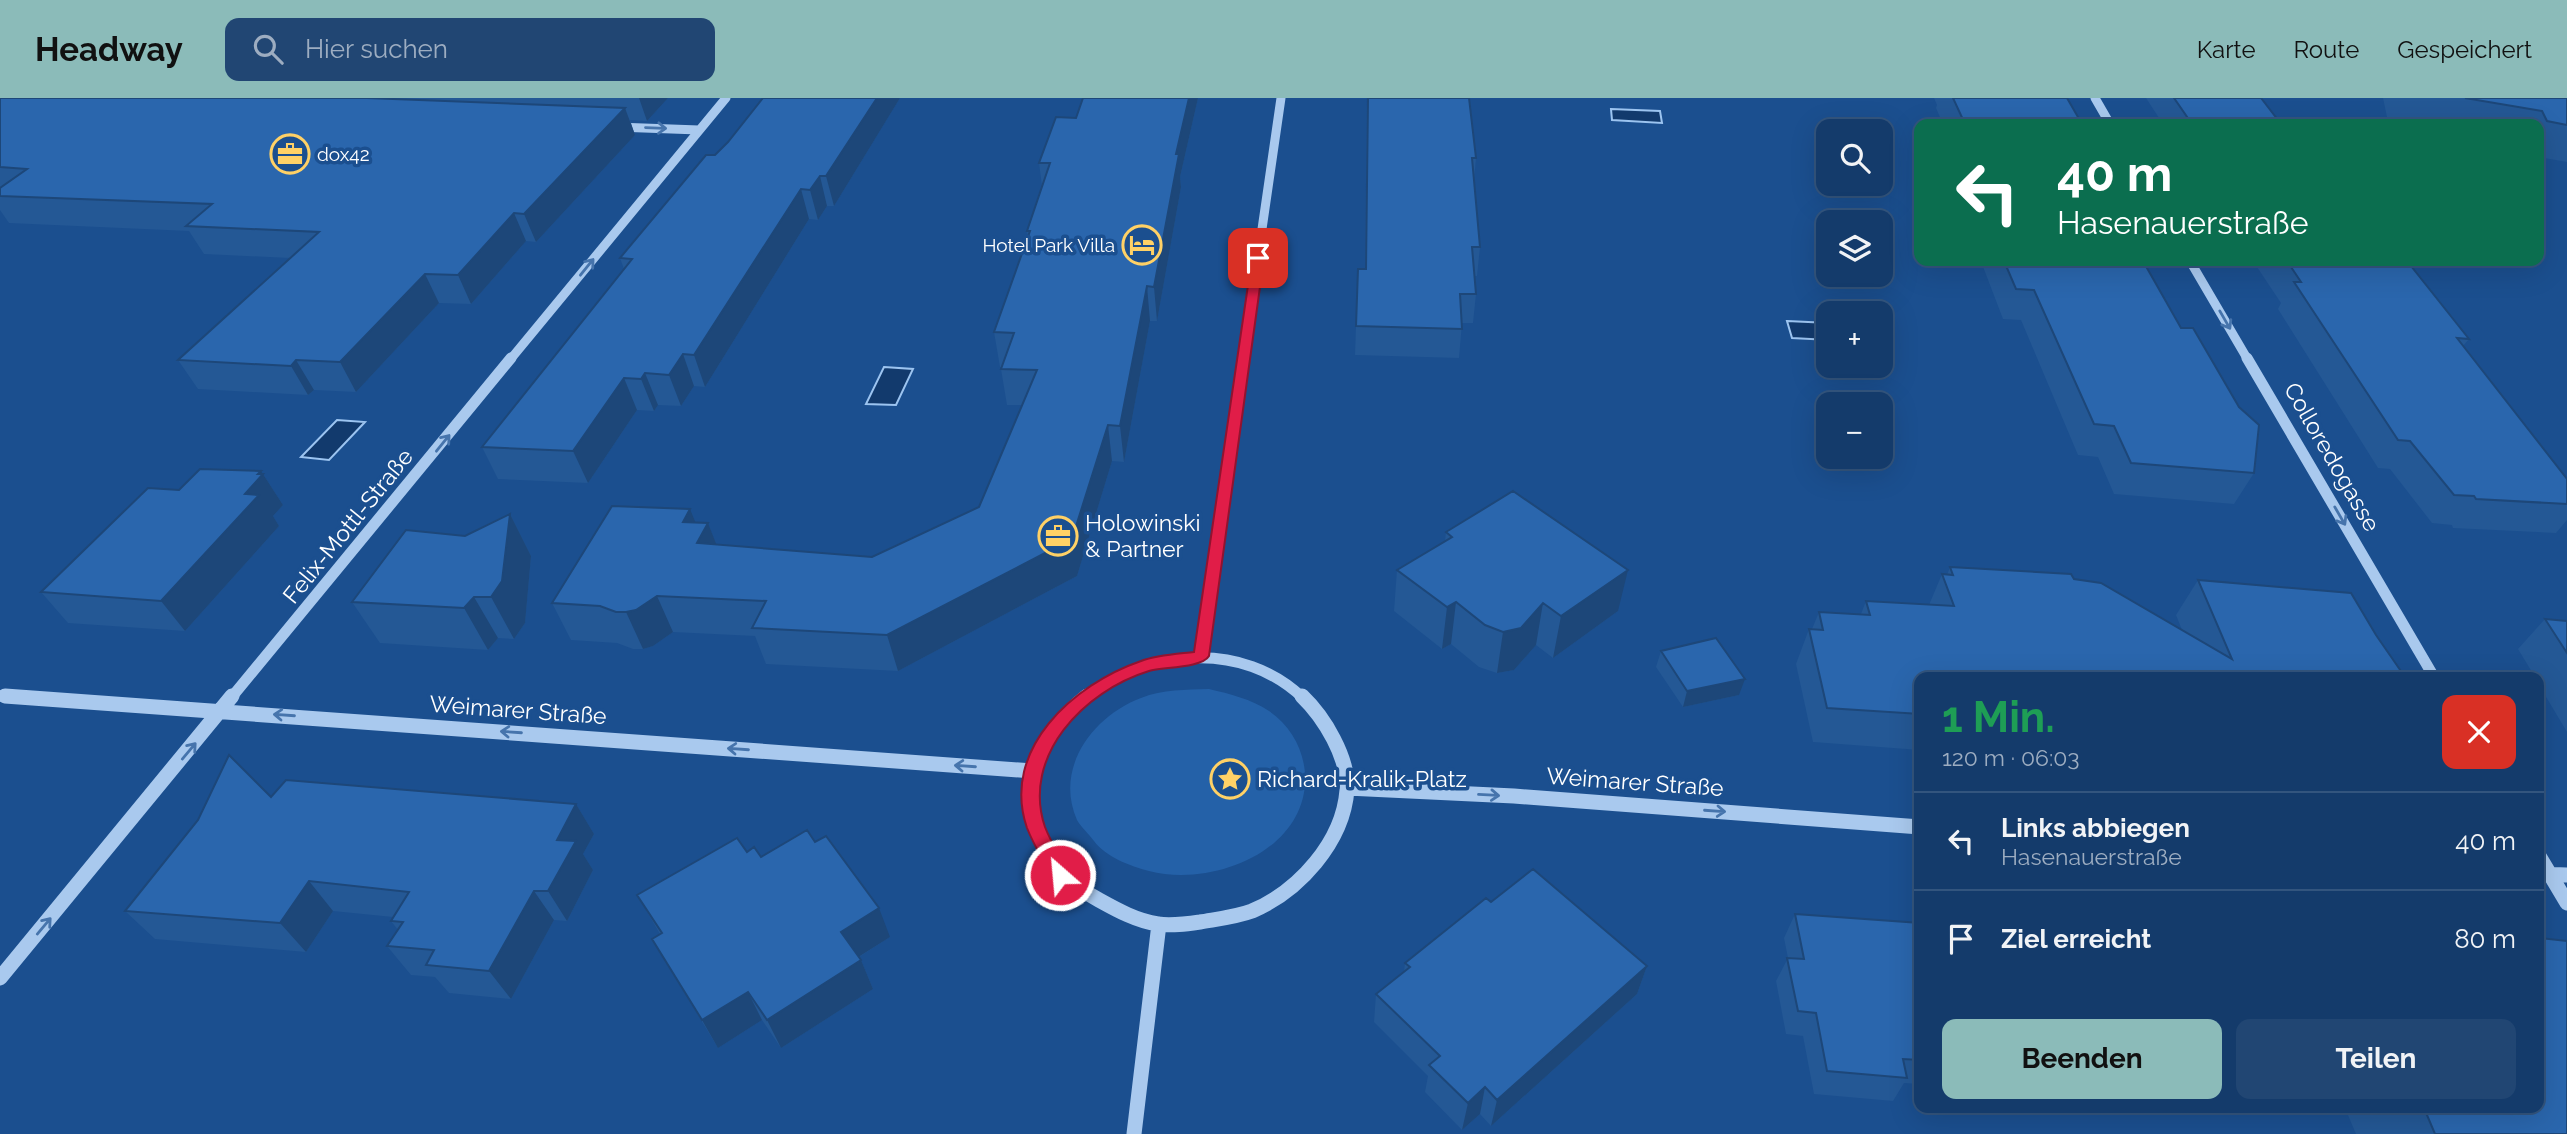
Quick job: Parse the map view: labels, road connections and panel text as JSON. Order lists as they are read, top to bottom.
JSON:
{
  "streets": {
    "street": ["Colloredogasse", "Felix-Mottl-Straße", "Weimarer Straße"]
  },
  "crossings": [
    ["Felix-Mottl-Straße", "Weimarer Straße"]
  ],
  "one_way": ["Colloredogasse", "Felix-Mottl-Straße"],
  "places": {
    "office": ["dox42", "Holowinski & Partner"],
    "hotel": ["Hotel Park Villa"],
    "place": ["Richard-Kralik-Platz"]
  },
  "page": {
    "header": "Headway",
    "search": "Hier suchen",
    "nav": ["Karte", "Route", "Gespeichert"],
    "map_buttons": ["+", "−"],
    "turn": ["40 m", "Hasenauerstraße"],
    "heading": ["1 Min.", "120 m · 06:03"],
    "list": [
      {
        "name": "Links abbiegen",
        "note": "Hasenauerstraße",
        "value": "40 m"
      },
      {
        "name": "Ziel erreicht",
        "value": "80 m"
      }
    ],
    "buttons": ["Beenden", "Teilen"]
  }
}
